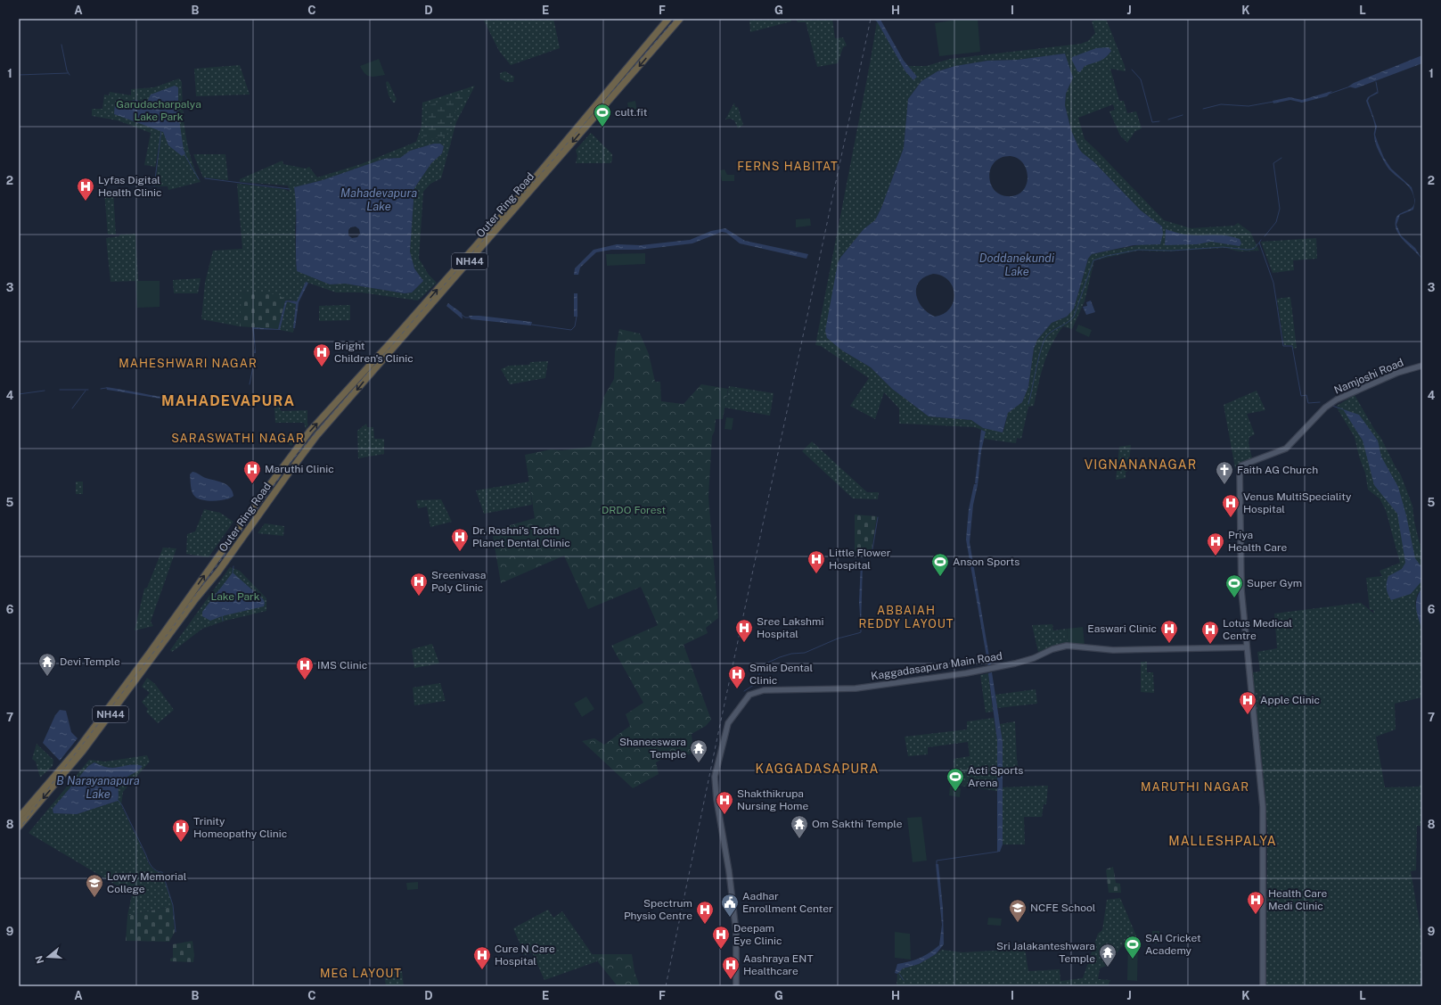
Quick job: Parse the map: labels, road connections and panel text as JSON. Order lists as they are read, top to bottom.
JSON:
{
  "streets": {
    "highway": ["Outer Ring Road", "NH44"],
    "main road": ["Namjoshi Road", "Kaggadasapura Main Road"]
  },
  "crossings": [
    ["Namjoshi Road", "Kaggadasapura Main Road"]
  ],
  "districts": [
    "FERNS HABITAT",
    "MAHESHWARI NAGAR",
    "MAHADEVAPURA",
    "SARASWATHI NAGAR",
    "VIGNANANAGAR",
    "ABBAIAH REDDY LAYOUT",
    "KAGGADASAPURA",
    "MARUTHI NAGAR",
    "MALLESHPALYA",
    "MEG LAYOUT"
  ],
  "water": ["Mahadevapura Lake", "Doddanekundi Lake", "B Narayanapura Lake"],
  "parks": ["Garudacharpalya Lake Park", "DRDO Forest", "Lake Park"],
  "places": {
    "sports": [
      "cult.fit",
      "Anson Sports",
      "Super Gym",
      "Acti Sports Arena",
      "SAI Cricket Academy"
    ],
    "hospital": [
      "Lyfas Digital Health Clinic",
      "Bright Children's Clinic",
      "Maruthi Clinic",
      "Venus MultiSpeciality Hospital",
      "Dr. Roshni's Tooth Planet Dental Clinic",
      "Priya Health Care",
      "Little Flower Hospital",
      "Sreenivasa Poly Clinic",
      "Sree Lakshmi Hospital",
      "Easwari Clinic",
      "Lotus Medical Centre",
      "IMS Clinic",
      "Smile Dental Clinic",
      "Apple Clinic",
      "Shakthikrupa Nursing Home",
      "Trinity Homeopathy Clinic",
      "Health Care Medi Clinic",
      "Spectrum Physio Centre",
      "Deepam Eye Clinic",
      "Cure N Care Hospital",
      "Aashraya ENT Healthcare"
    ],
    "church": ["Faith AG Church"],
    "temple": [
      "Devi Temple",
      "Shaneeswara Temple",
      "Om Sakthi Temple",
      "Sri Jalakanteshwara Temple"
    ],
    "school or university": ["Lowry Memorial College", "NCFE School"],
    "public building": ["Aadhar Enrollment Center"]
  },
  "north": "left",
  "grid": {
    "columns": [
      "A",
      "B",
      "C",
      "D",
      "E",
      "F",
      "G",
      "H",
      "I",
      "J",
      "K",
      "L"
    ],
    "rows": [
      "1",
      "2",
      "3",
      "4",
      "5",
      "6",
      "7",
      "8",
      "9"
    ]
  }
}
